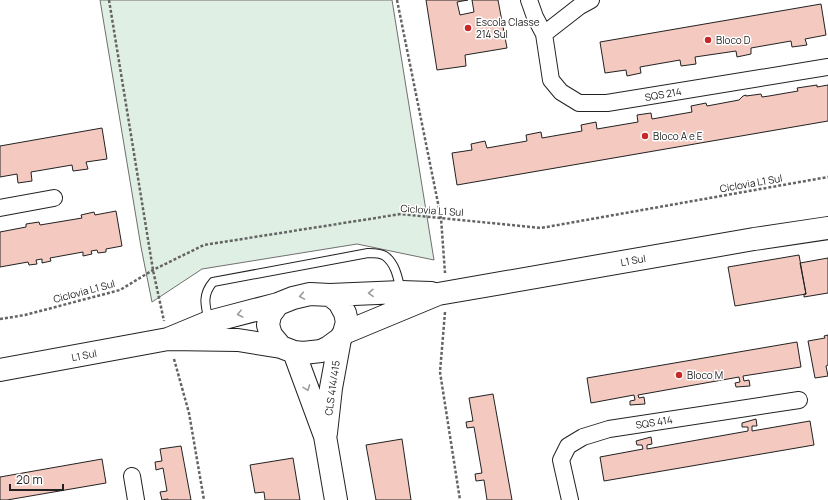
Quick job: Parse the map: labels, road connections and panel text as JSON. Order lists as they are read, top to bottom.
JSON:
{
  "streets": {
    "street": [
      "SQS 214",
      "L1 Sul",
      "CLS 414/415",
      "SQS 414"
    ],
    "path": ["Ciclovia L1 Sul"]
  },
  "crossings": [
    ["L1 Sul", "CLS 414/415"]
  ],
  "one_way": ["CLS 414/415"],
  "places": [
    "Escola Classe 214 Sul",
    "Bloco D",
    "Bloco A e E",
    "Bloco M"
  ],
  "scale_bar": "20 m"
}
